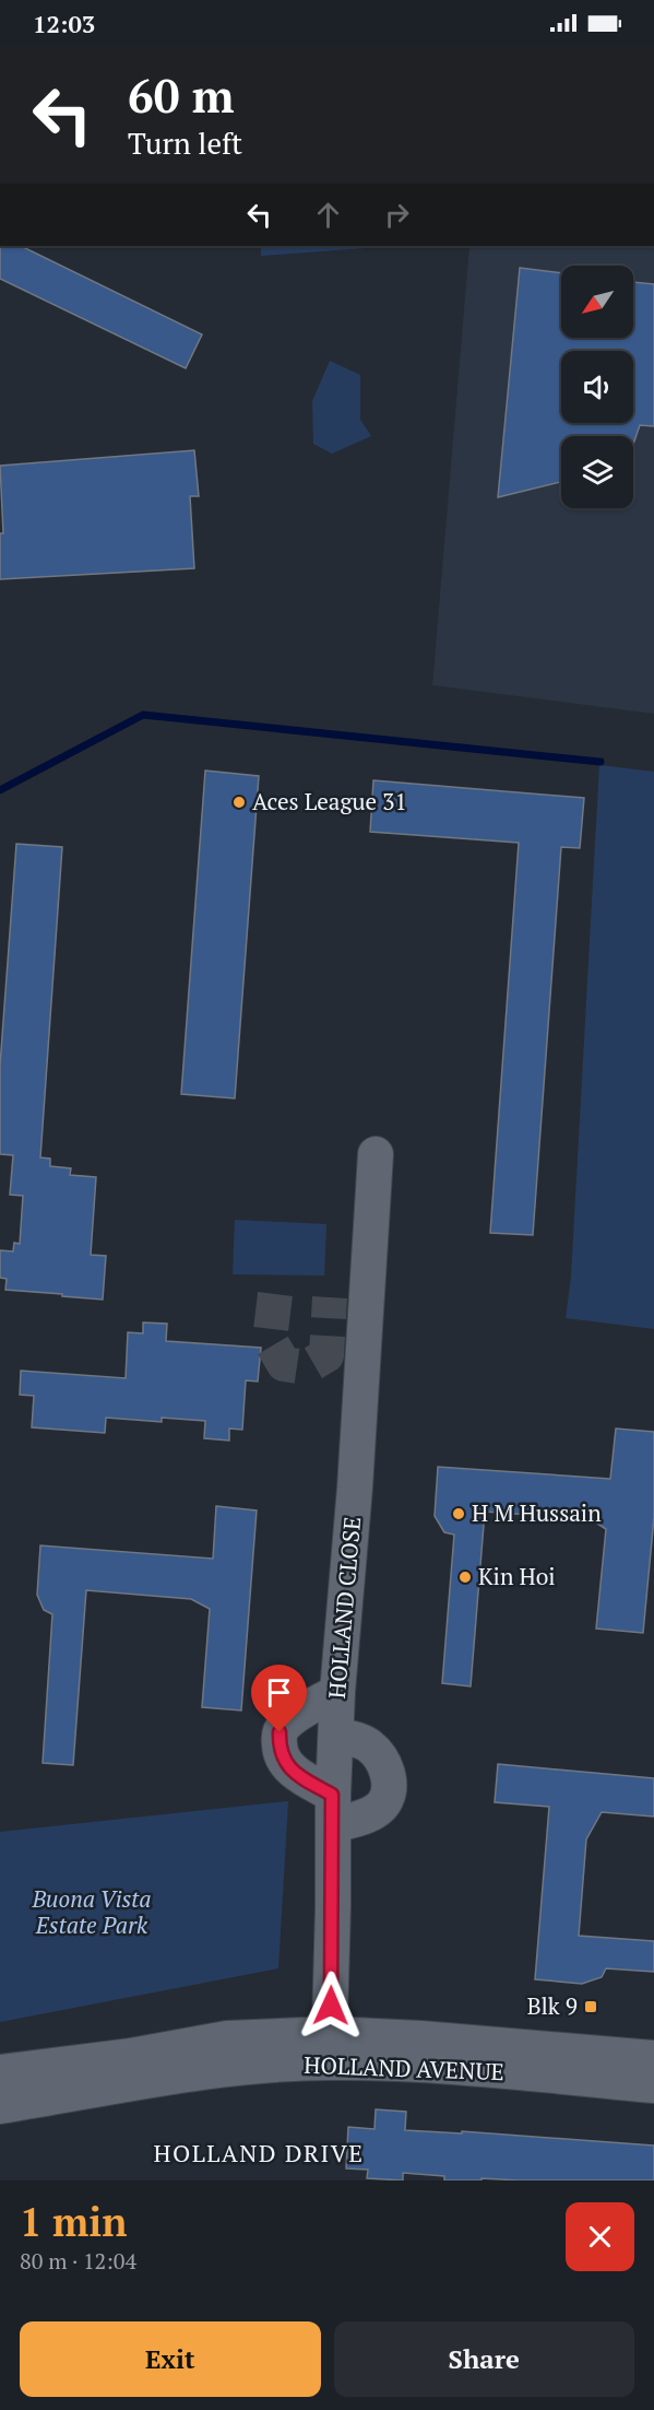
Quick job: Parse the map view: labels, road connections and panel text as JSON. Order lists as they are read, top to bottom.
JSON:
{
  "streets": {
    "street": ["HOLLAND CLOSE", "HOLLAND AVENUE"]
  },
  "crossings": [
    ["HOLLAND CLOSE", "HOLLAND AVENUE"]
  ],
  "districts": ["HOLLAND DRIVE"],
  "parks": ["Buona Vista Estate Park"],
  "places": {
    "other": ["Aces League 31", "H M Hussain", "Kin Hoi"],
    "transit": ["Blk 9"]
  },
  "north": "bottom left",
  "page": {
    "status": "12:03",
    "turn": ["60 m", "Turn left"],
    "heading": ["1 min", "80 m · 12:04"],
    "buttons": ["Exit", "Share"]
  }
}
